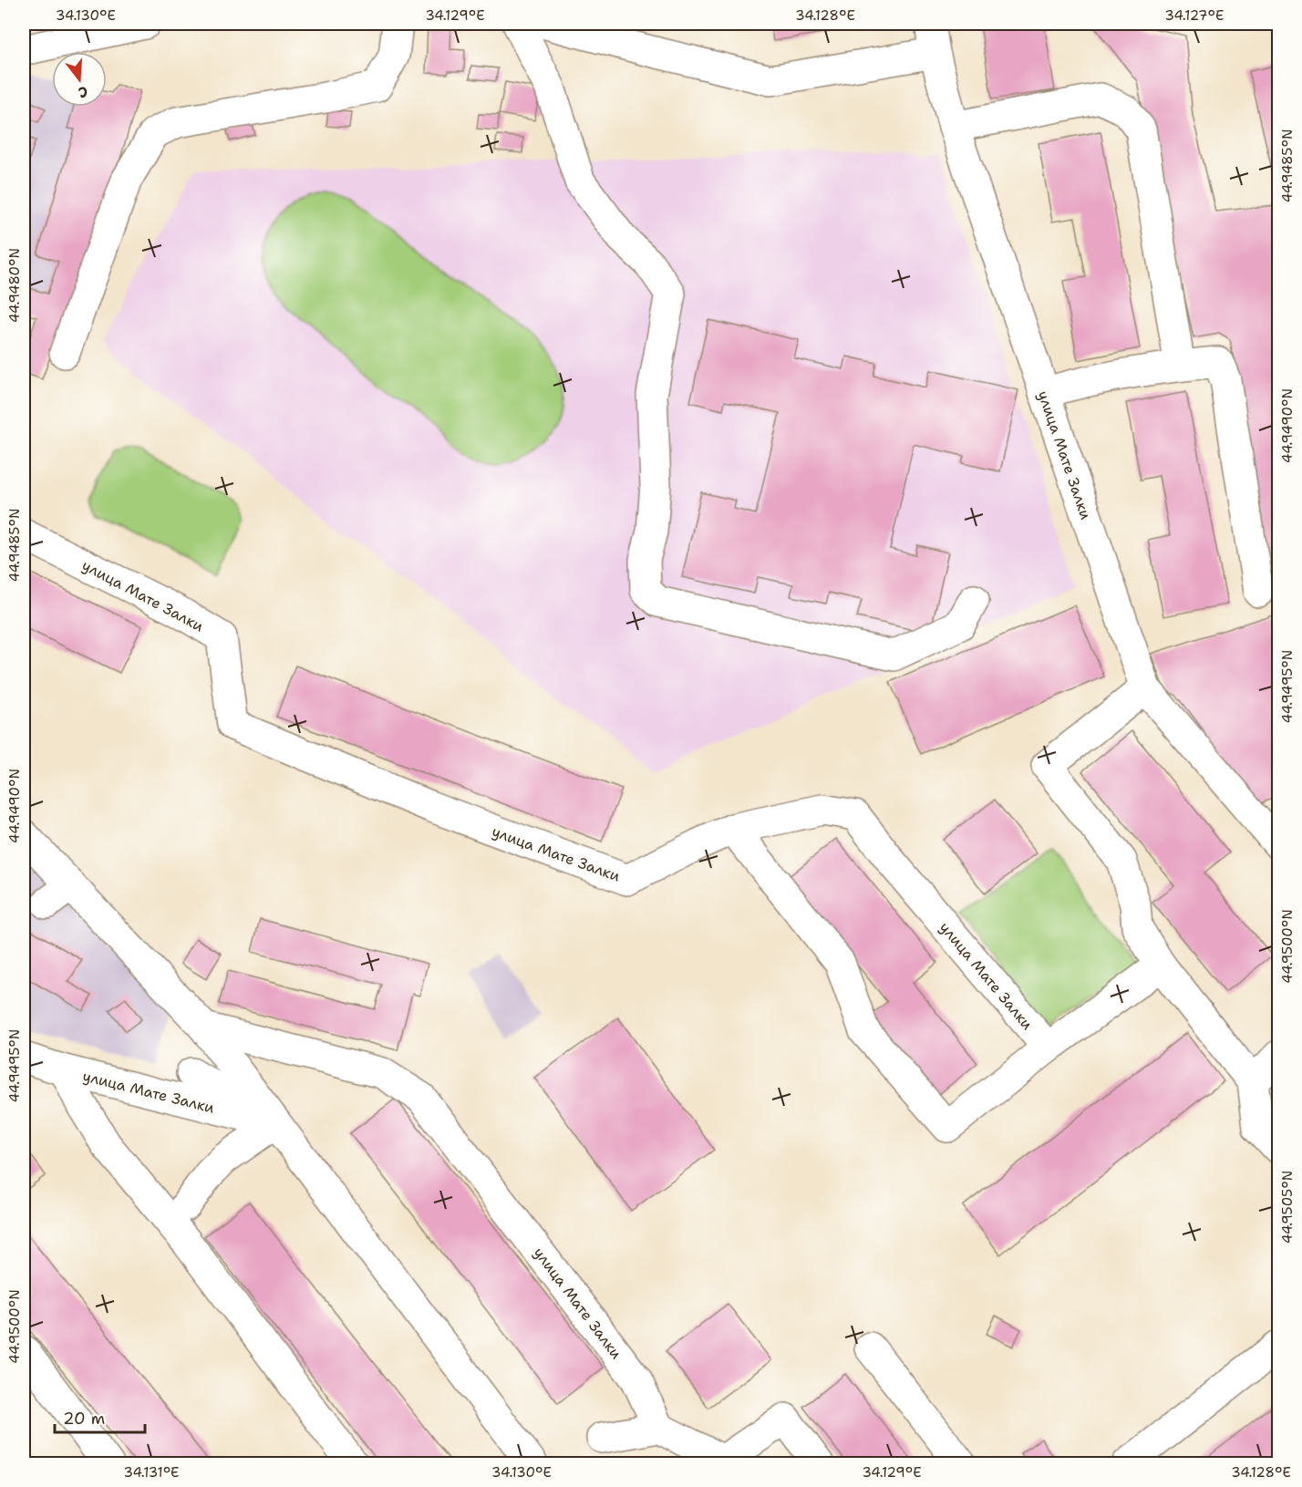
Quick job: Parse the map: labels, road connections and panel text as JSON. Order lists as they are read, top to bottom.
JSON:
{
  "streets": {
    "street": ["улица Мате Залки"]
  },
  "scale_bar": "20 m",
  "north": "bottom",
  "coordinates": [
    "34.130°E",
    "34.129°E",
    "34.128°E",
    "34.127°E",
    "44.9485°N",
    "44.9480°N",
    "44.9490°N",
    "44.9495°N",
    "44.9500°N",
    "44.9505°N",
    "34.131°E"
  ]
}
